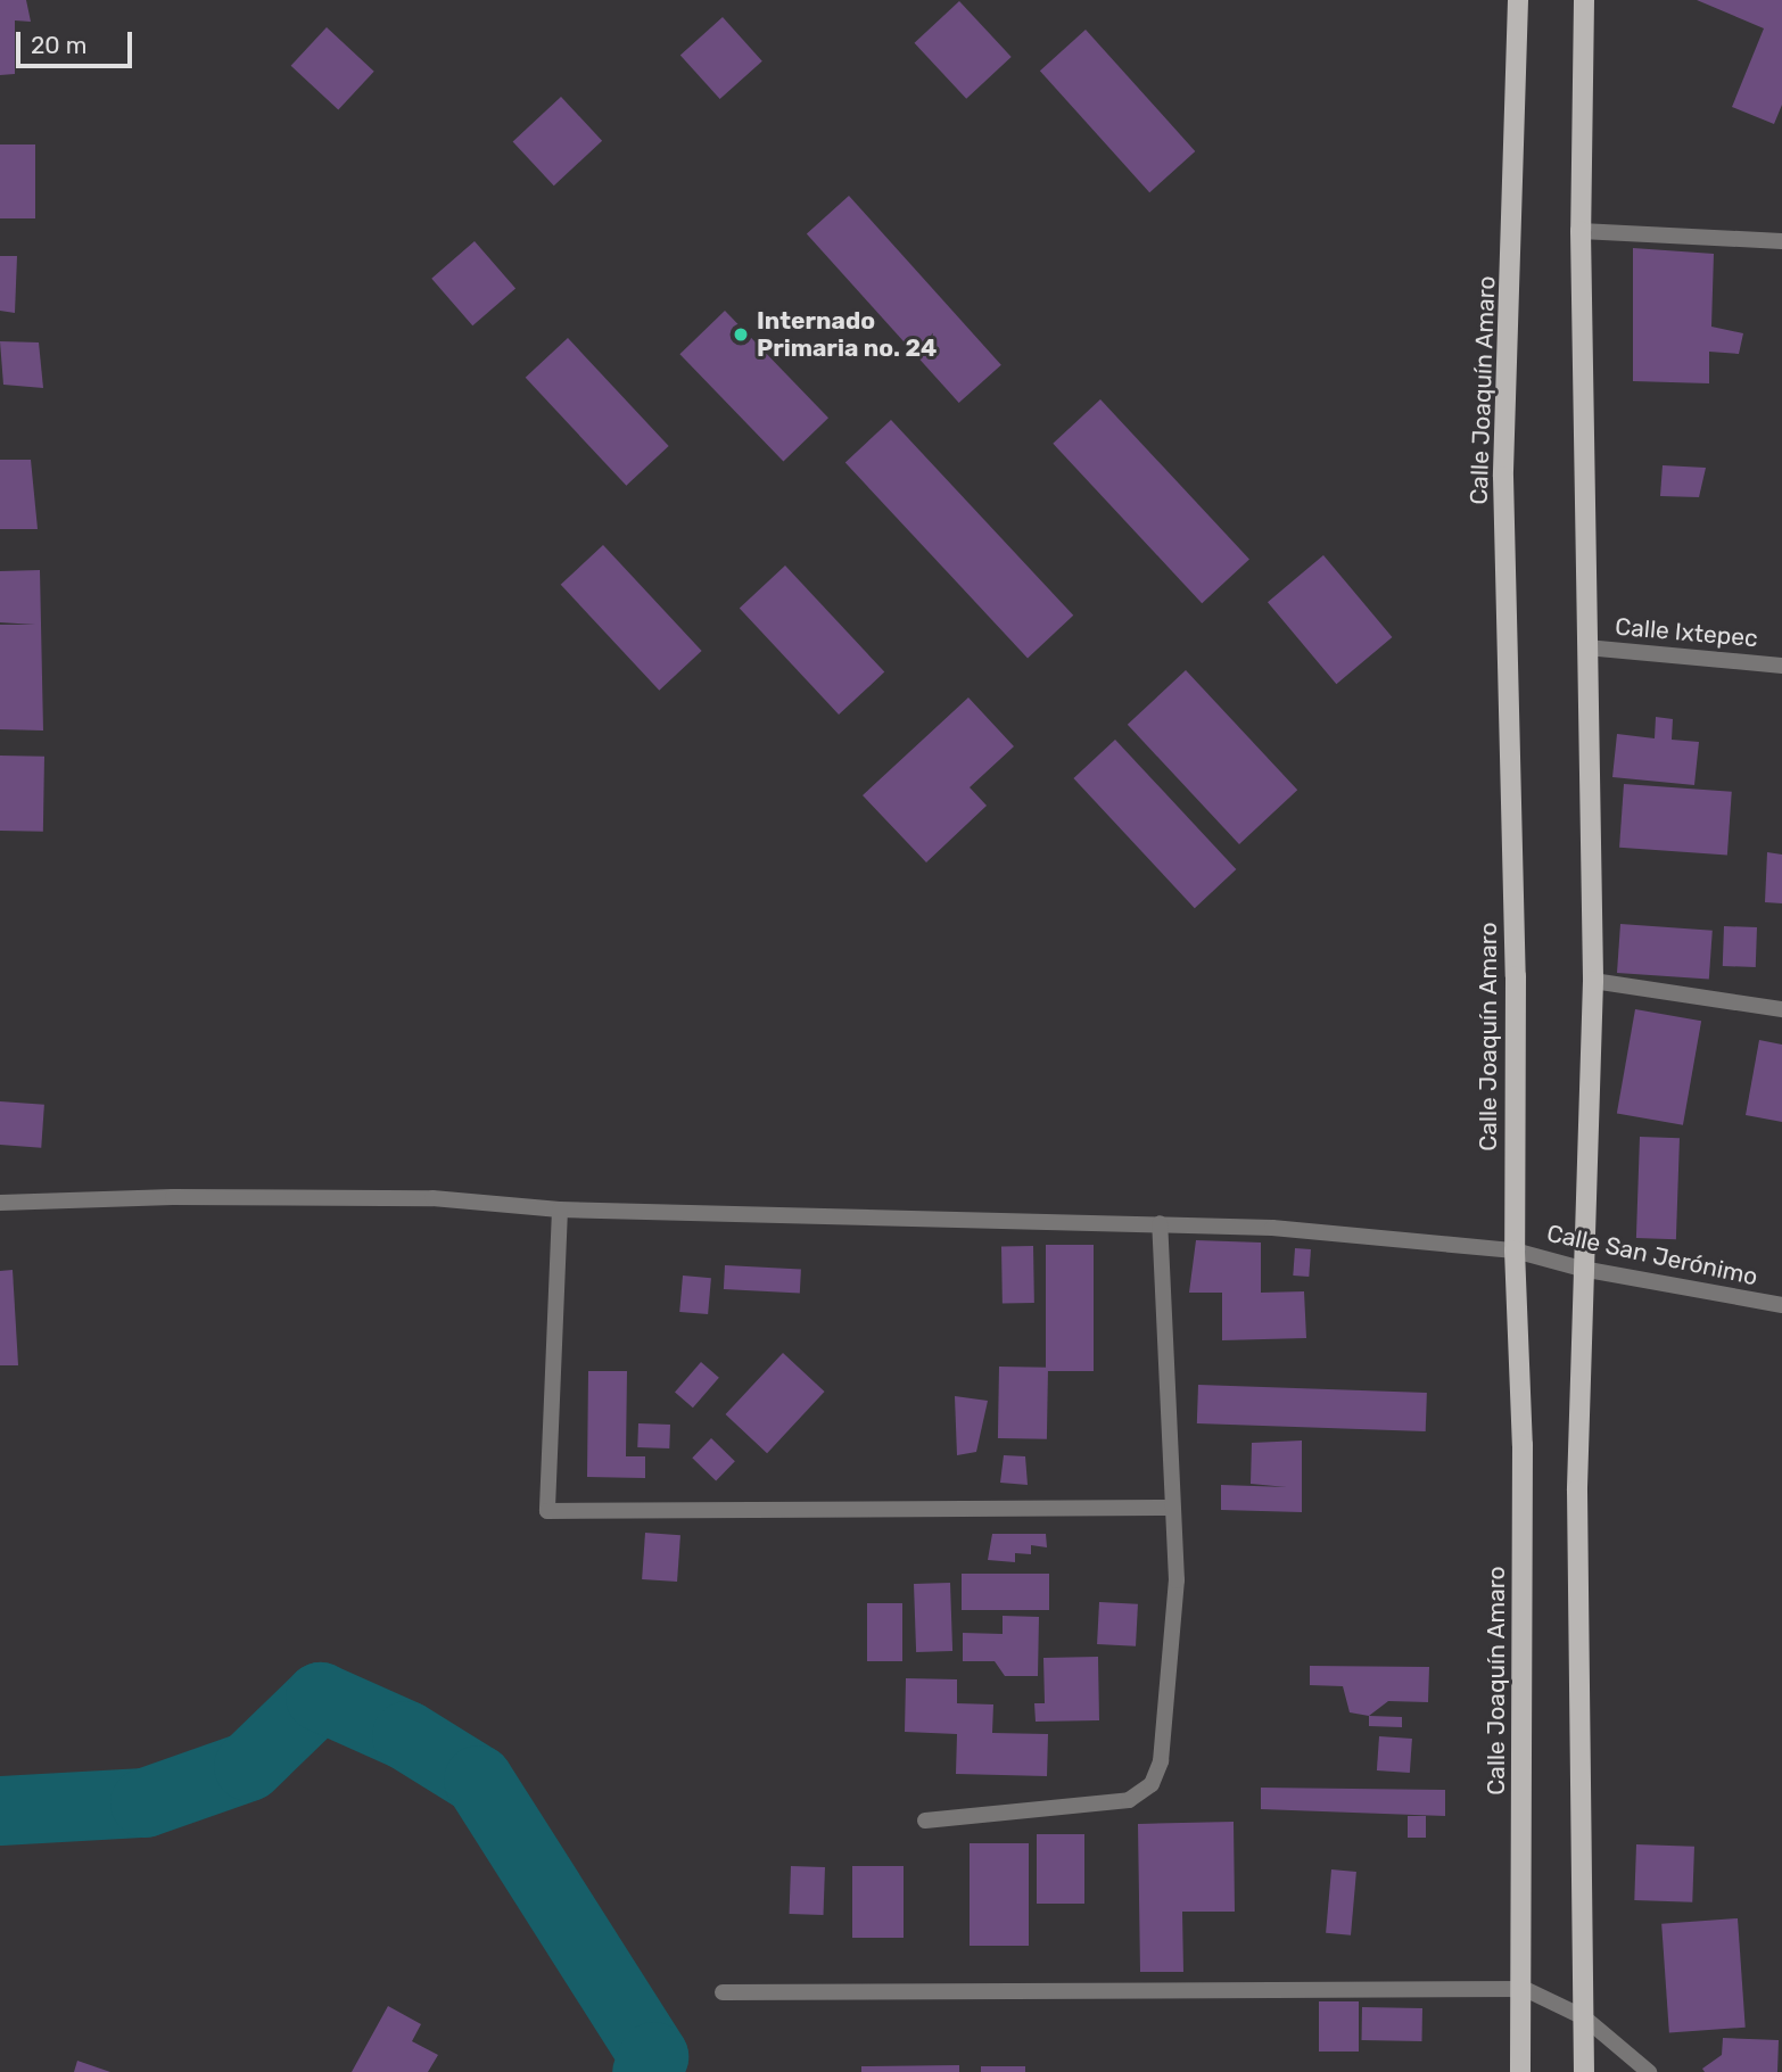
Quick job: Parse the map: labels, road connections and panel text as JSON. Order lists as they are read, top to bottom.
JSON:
{
  "streets": {
    "main road": ["Calle Joaquín Amaro"],
    "street": ["Calle Ixtepec", "Calle San Jerónimo"]
  },
  "crossings": [
    ["Calle Joaquín Amaro", "Calle San Jerónimo"]
  ],
  "places": ["Internado Primaria no. 24"],
  "scale_bar": "20 m"
}
